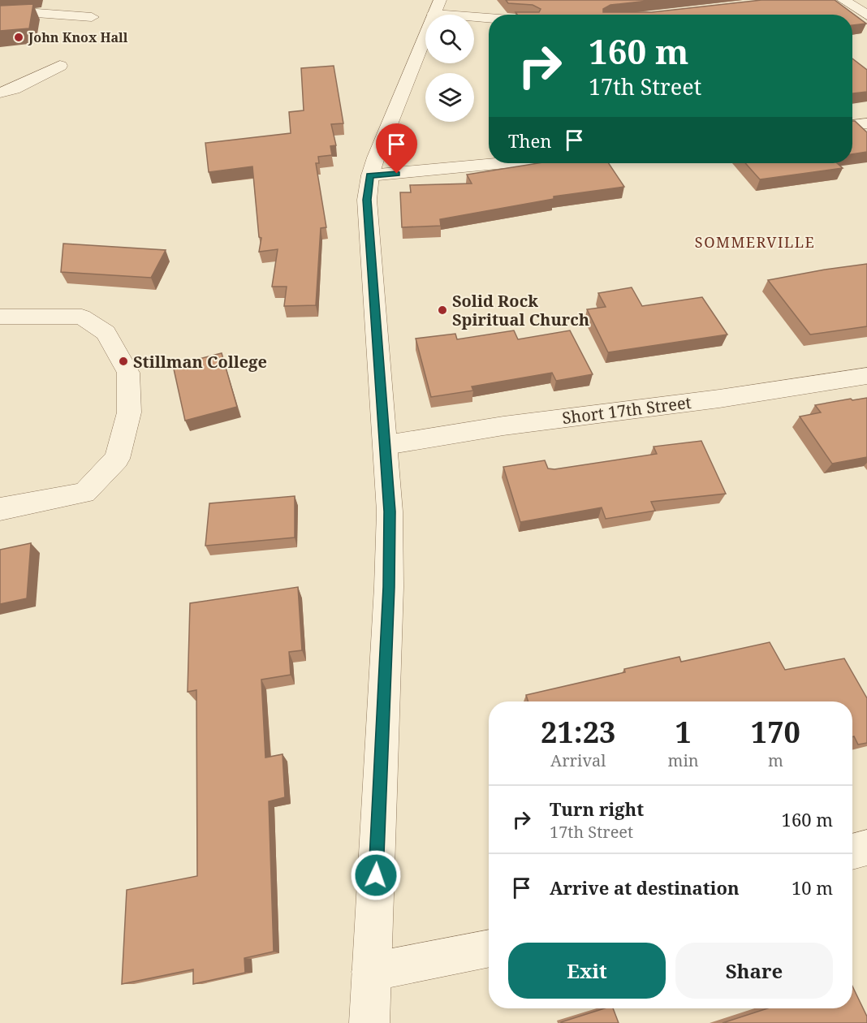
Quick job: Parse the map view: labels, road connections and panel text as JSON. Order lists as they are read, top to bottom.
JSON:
{
  "streets": {
    "street": ["Short 17th Street"]
  },
  "districts": ["SOMMERVILLE"],
  "places": ["John Knox Hall", "Solid Rock Spiritual Church", "Stillman College"],
  "page": {
    "turn": ["160 m", "17th Street"],
    "then": "Then",
    "eta": [
      "21:23",
      "Arrival",
      "1",
      "min",
      "170",
      "m"
    ],
    "list": [
      {
        "name": "Turn right",
        "note": "17th Street",
        "value": "160 m"
      },
      {
        "name": "Arrive at destination",
        "value": "10 m"
      }
    ],
    "buttons": ["Exit", "Share"]
  }
}
